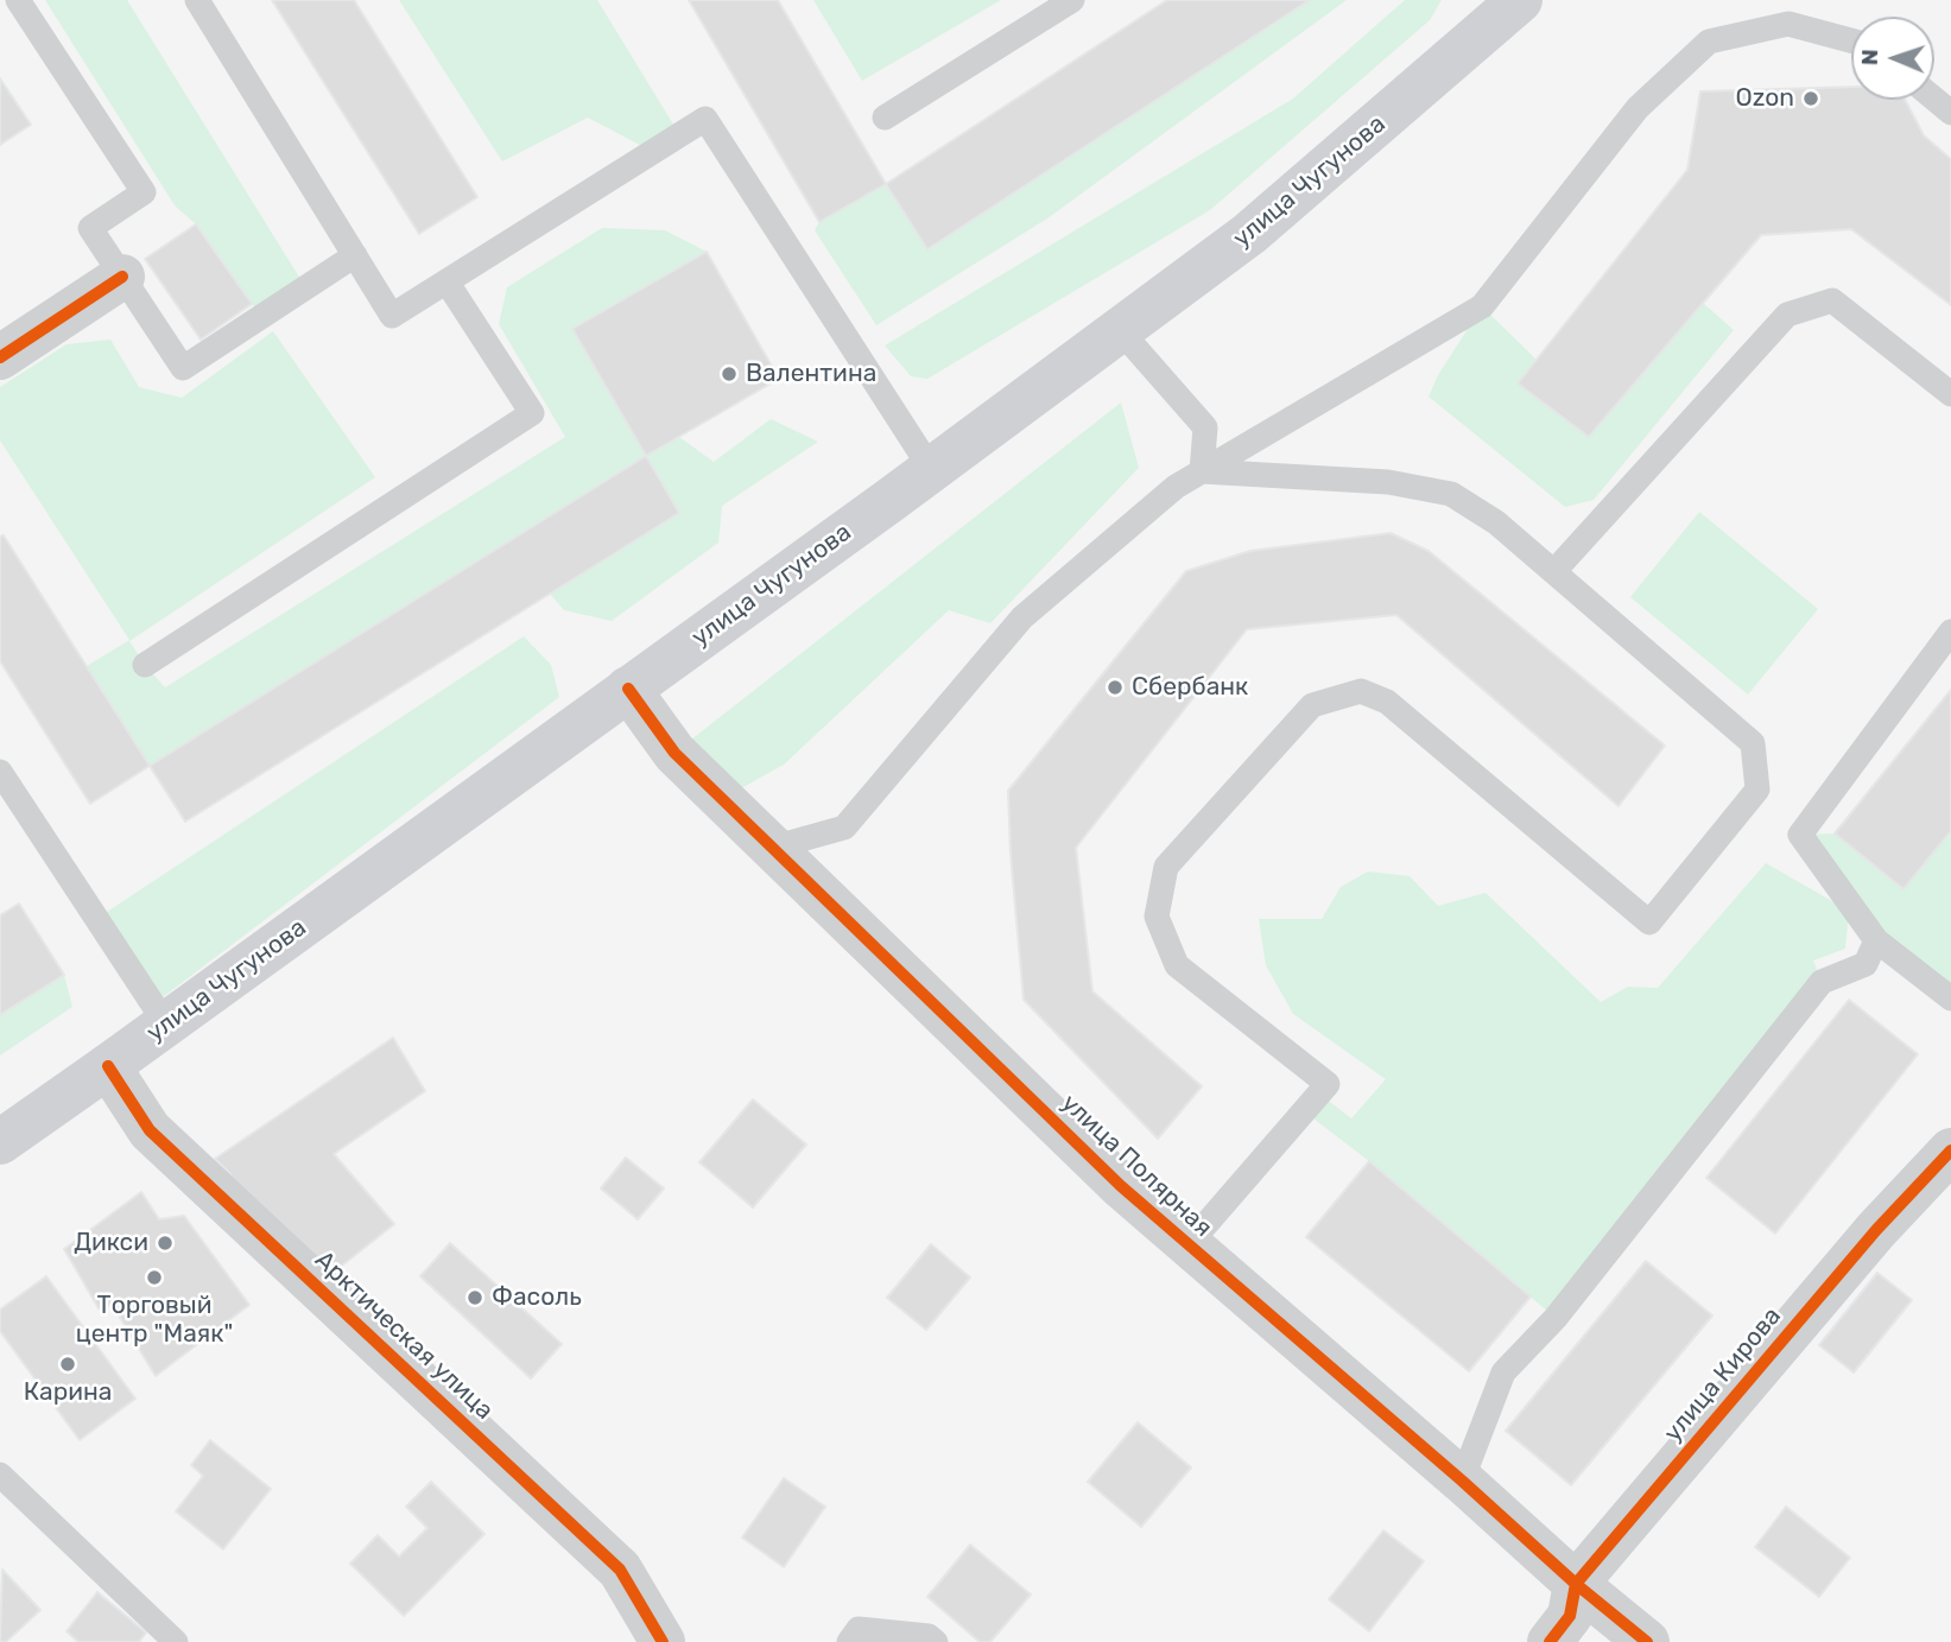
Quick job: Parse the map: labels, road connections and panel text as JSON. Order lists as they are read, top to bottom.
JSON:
{
  "streets": {
    "main road": ["улица Чугунова"],
    "street": ["улица Полярная", "Арктическая улица", "улица Кирова"]
  },
  "crossings": [
    ["улица Чугунова", "улица Полярная"],
    ["улица Чугунова", "Арктическая улица"],
    ["улица Полярная", "улица Кирова"]
  ],
  "places": [
    "Ozon",
    "Валентина",
    "Сбербанк",
    "Дикси",
    "Торговый центр \"Маяк\"",
    "Фасоль",
    "Карина"
  ],
  "north": "left"
}
